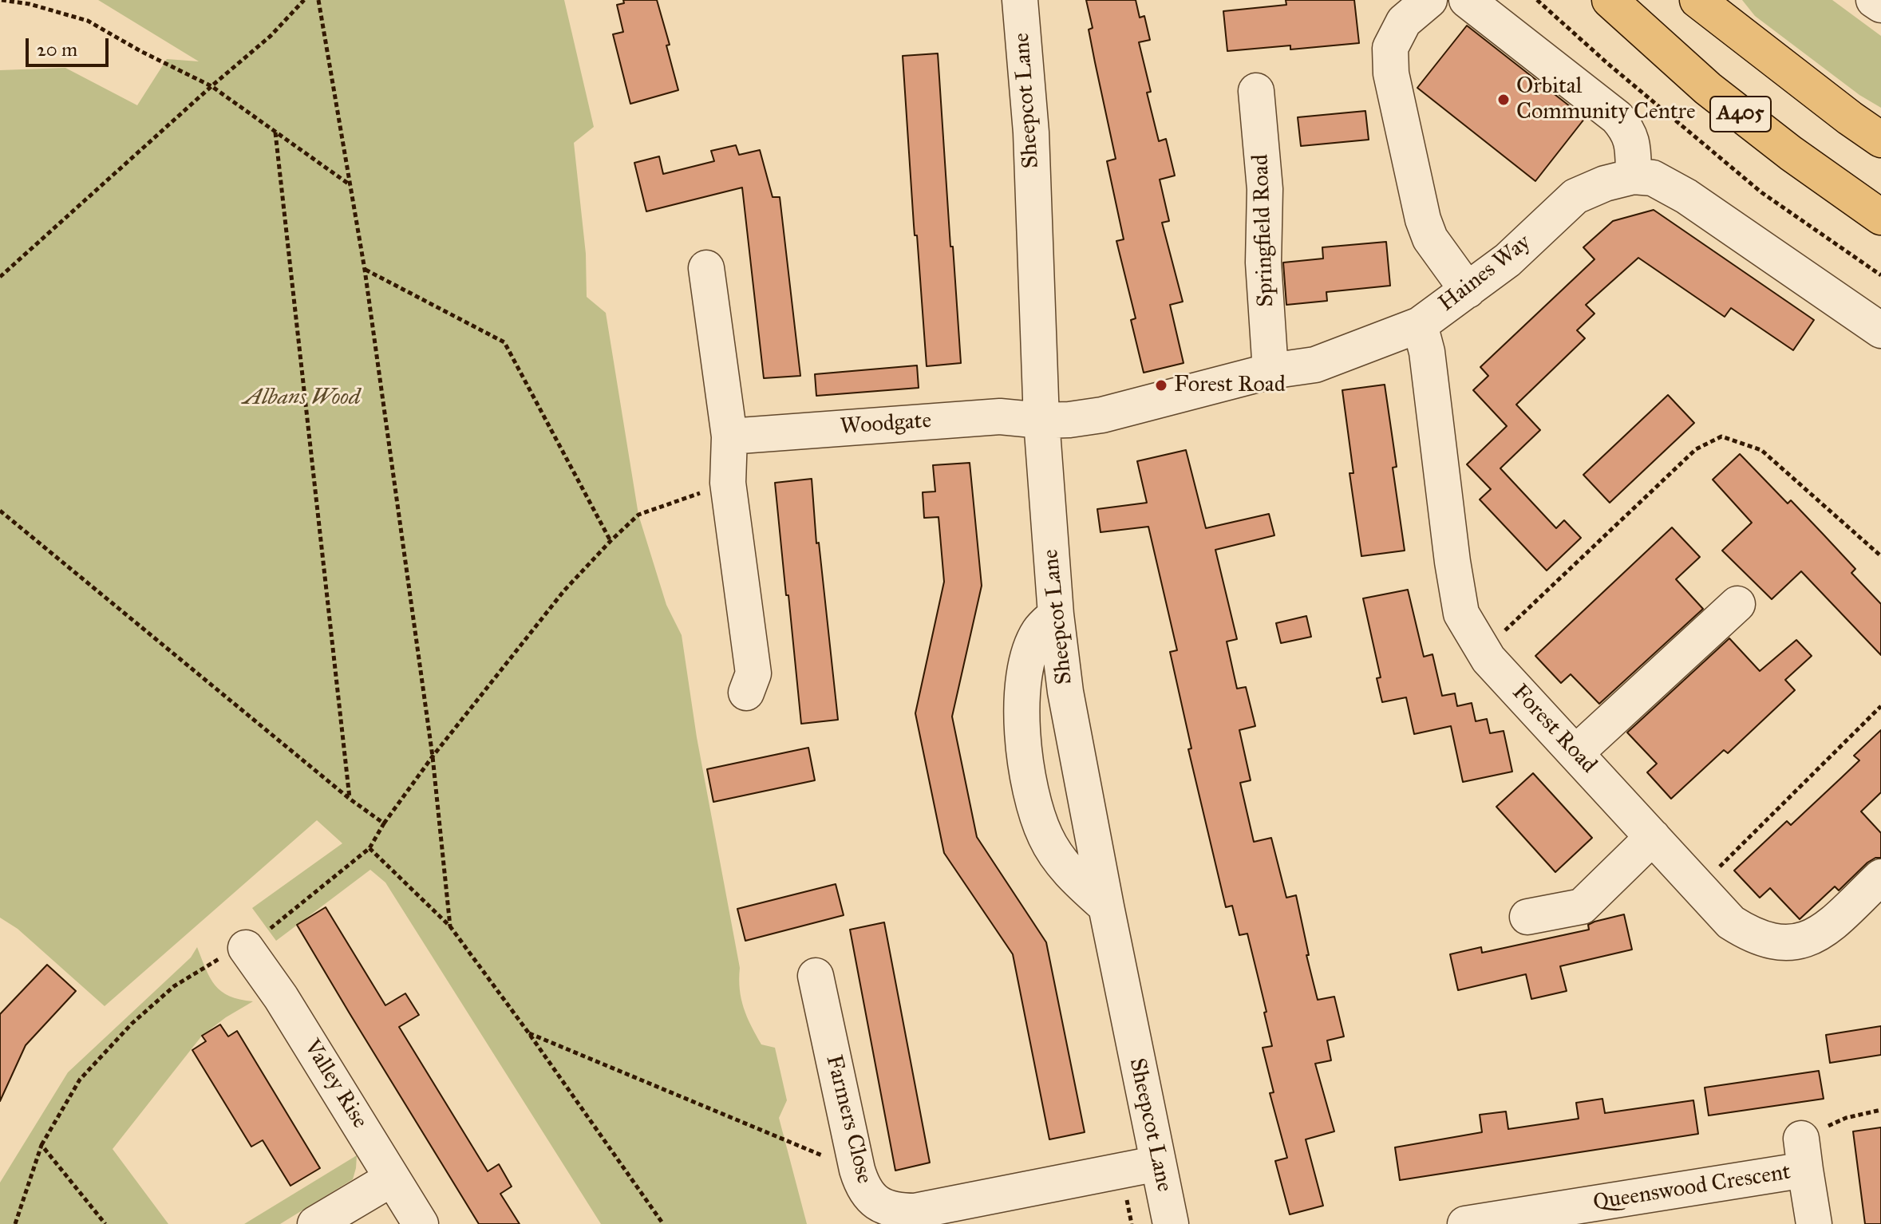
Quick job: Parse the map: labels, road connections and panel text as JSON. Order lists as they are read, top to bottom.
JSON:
{
  "streets": {
    "highway": ["A405"],
    "street": [
      "Sheepcot Lane",
      "Springfield Road",
      "Haines Way",
      "Woodgate",
      "Forest Road",
      "Valley Rise",
      "Farmers Close",
      "Queenswood Crescent"
    ]
  },
  "crossings": [
    ["Sheepcot Lane", "Haines Way"],
    ["Sheepcot Lane", "Woodgate"],
    ["Sheepcot Lane", "Farmers Close"],
    ["Springfield Road", "Haines Way"],
    ["Haines Way", "Woodgate"],
    ["Haines Way", "Forest Road"]
  ],
  "parks": ["Albans Wood"],
  "places": ["Orbital Community Centre", "Forest Road"],
  "scale_bar": "20 m"
}
